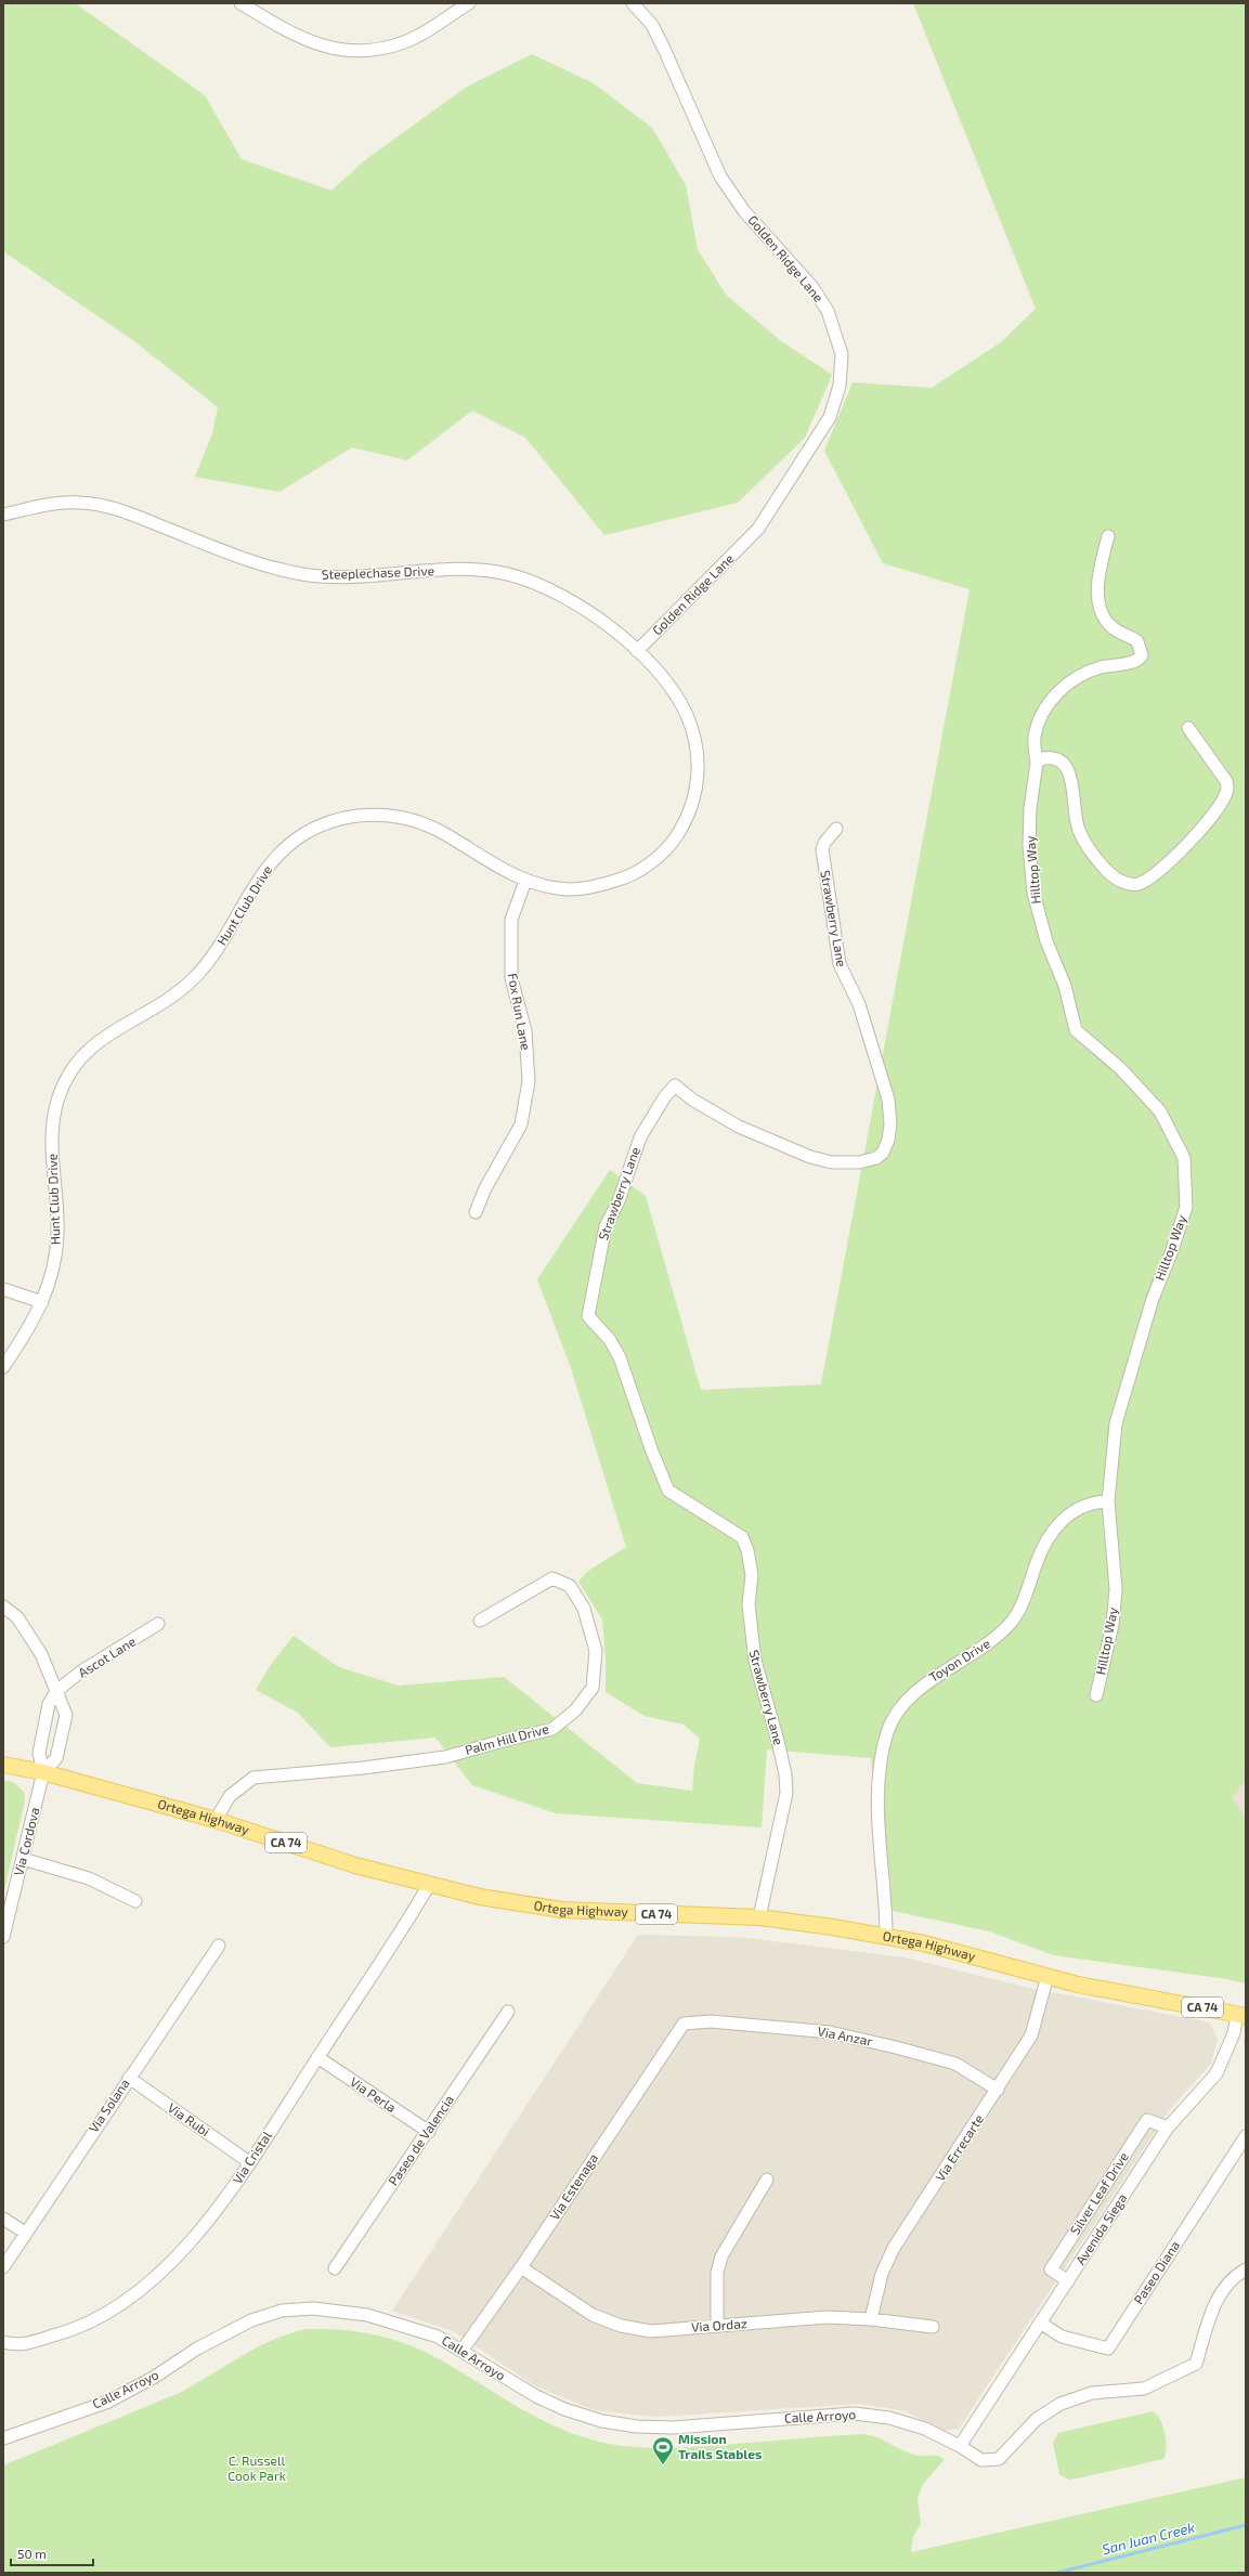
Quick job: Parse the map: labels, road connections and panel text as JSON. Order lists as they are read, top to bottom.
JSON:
{
  "streets": {
    "main road": ["Ortega Highway", "CA 74"],
    "street": [
      "Golden Ridge Lane",
      "Steeplechase Drive",
      "Hilltop Way",
      "Hunt Club Drive",
      "Strawberry Lane",
      "Fox Run Lane",
      "Ascot Lane",
      "Toyon Drive",
      "Palm Hill Drive",
      "Via Cordova",
      "Via Anzar",
      "Via Perla",
      "Via Solana",
      "Via Rubi",
      "Paseo de Valencia",
      "Via Errecarte",
      "Via Cristal",
      "Via Estenaga",
      "Silver Leaf Drive",
      "Avenida Siega",
      "Paseo Diana",
      "Via Ordaz",
      "Calle Arroyo"
    ]
  },
  "crossings": [
    ["Golden Ridge Lane", "Steeplechase Drive"],
    ["Golden Ridge Lane", "Hunt Club Drive"],
    ["Steeplechase Drive", "Hunt Club Drive"],
    ["Hilltop Way", "Toyon Drive"],
    ["Hunt Club Drive", "Fox Run Lane"],
    ["Strawberry Lane", "Ortega Highway"],
    ["Toyon Drive", "Ortega Highway"],
    ["Palm Hill Drive", "Ortega Highway"],
    ["Ortega Highway", "Via Cordova"],
    ["Ortega Highway", "Via Errecarte"],
    ["Ortega Highway", "Via Cristal"],
    ["Ortega Highway", "Avenida Siega"],
    ["Via Anzar", "Via Errecarte"],
    ["Via Anzar", "Via Estenaga"],
    ["Via Perla", "Paseo de Valencia"],
    ["Via Perla", "Via Cristal"],
    ["Via Solana", "Via Rubi"],
    ["Via Rubi", "Via Cristal"],
    ["Via Errecarte", "Via Ordaz"],
    ["Via Estenaga", "Via Ordaz"],
    ["Via Estenaga", "Calle Arroyo"],
    ["Silver Leaf Drive", "Avenida Siega"],
    ["Avenida Siega", "Paseo Diana"],
    ["Avenida Siega", "Calle Arroyo"]
  ],
  "water": ["San Juan Creek"],
  "parks": ["C. Russell Cook Park"],
  "places": {
    "sports": ["Mission Trails Stables"]
  },
  "scale_bar": "50 m"
}
